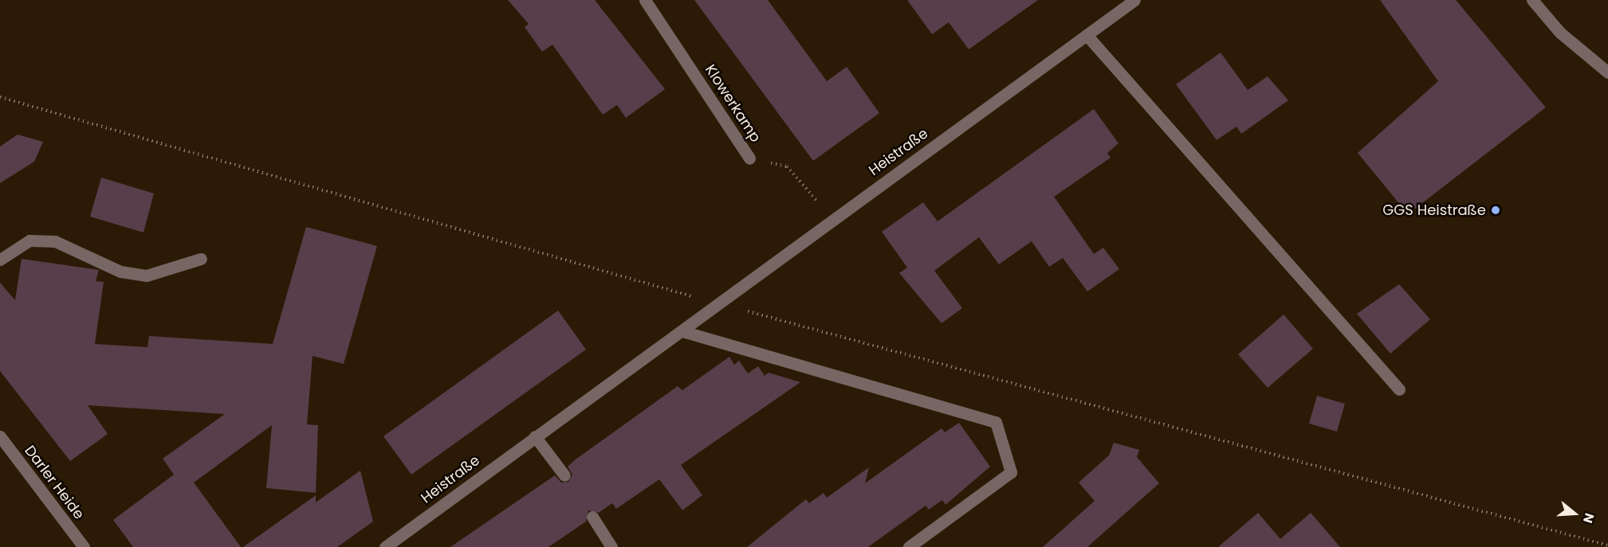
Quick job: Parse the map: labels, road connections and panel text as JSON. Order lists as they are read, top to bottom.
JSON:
{
  "streets": {
    "street": ["Klowerkamp", "Heistraße", "Darler Heide"]
  },
  "crossings": [
    ["Klowerkamp", "Heistraße"]
  ],
  "places": ["GGS Heistraße"],
  "north": "right"
}
